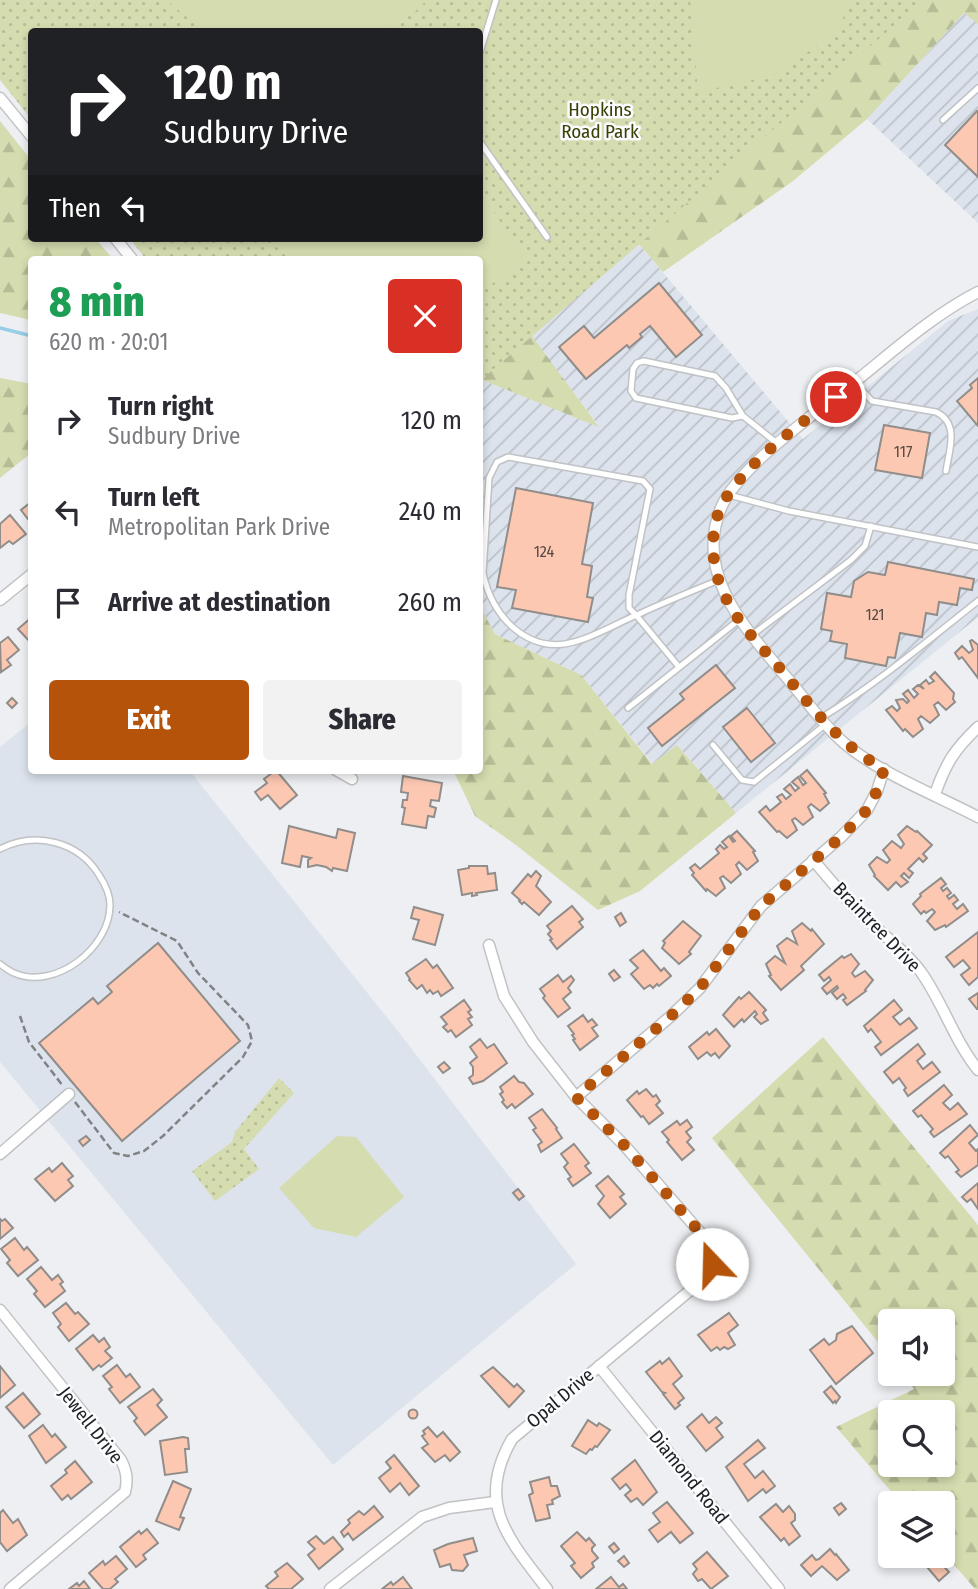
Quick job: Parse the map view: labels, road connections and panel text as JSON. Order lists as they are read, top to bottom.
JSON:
{
  "streets": {
    "street": [
      "Braintree Drive",
      "Opal Drive",
      "Jewell Drive",
      "Diamond Road"
    ]
  },
  "crossings": [
    ["Opal Drive", "Diamond Road"]
  ],
  "parks": ["Hopkins Road Park"],
  "house_numbers": ["117", "124", "121"],
  "page": {
    "turn": ["120 m", "Sudbury Drive"],
    "then": "Then",
    "heading": ["8 min", "620 m · 20:01"],
    "list": [
      {
        "name": "Turn right",
        "note": "Sudbury Drive",
        "value": "120 m"
      },
      {
        "name": "Turn left",
        "note": "Metropolitan Park Drive",
        "value": "240 m"
      },
      {
        "name": "Arrive at destination",
        "value": "260 m"
      }
    ],
    "buttons": ["Exit", "Share"]
  }
}
